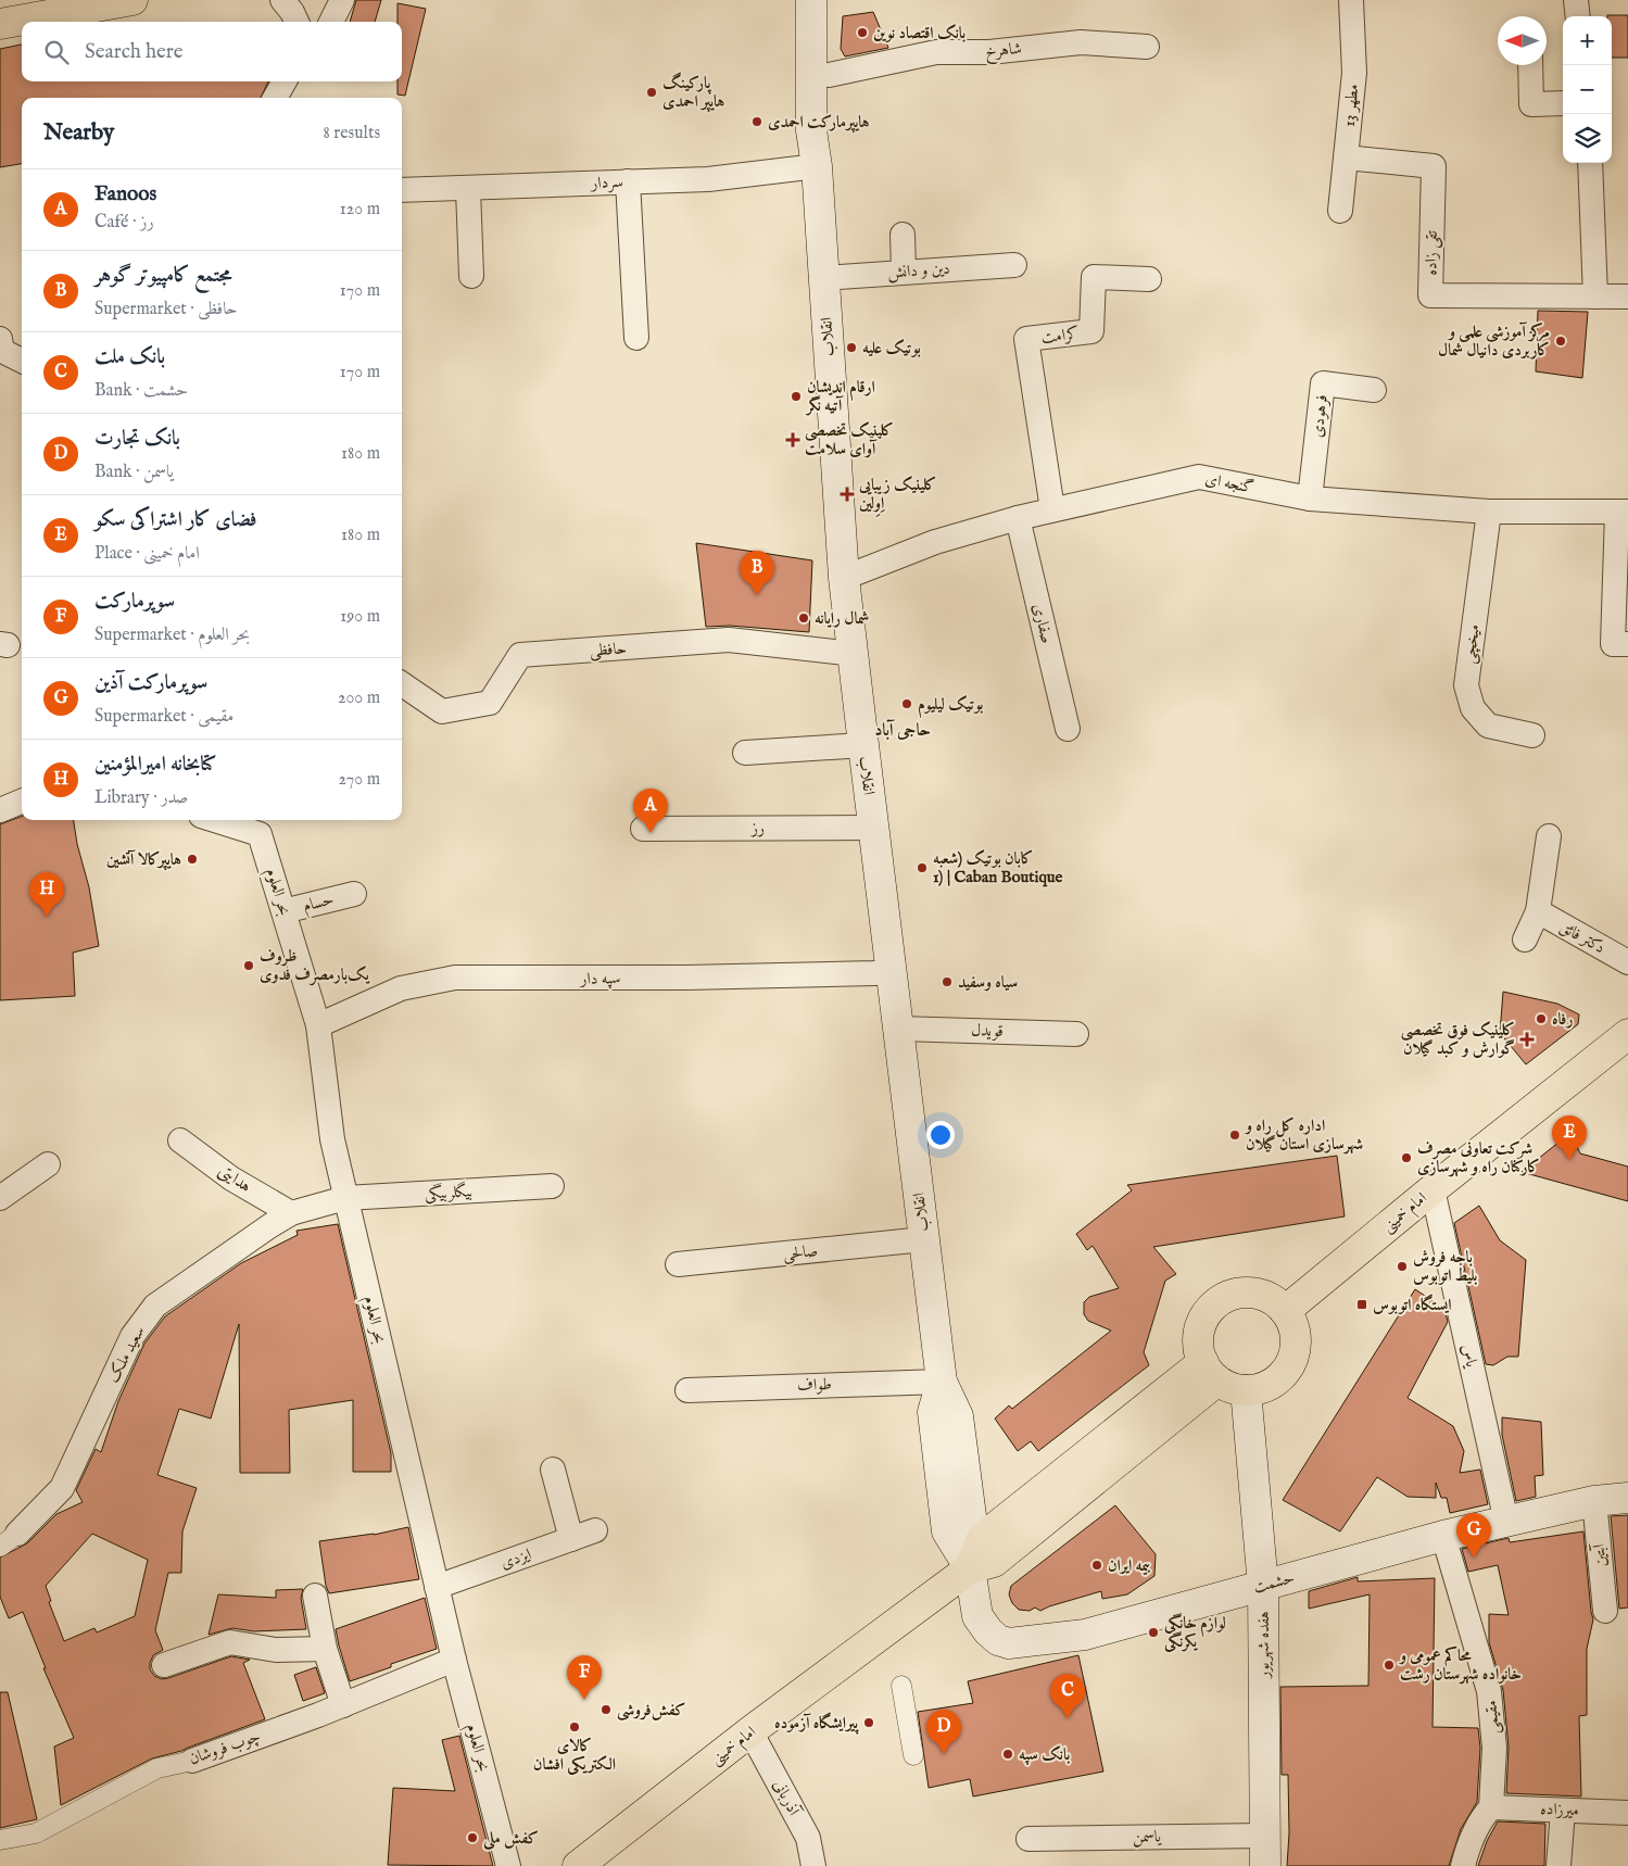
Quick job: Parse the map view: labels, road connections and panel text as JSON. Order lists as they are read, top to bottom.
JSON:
{
  "streets": {
    "main road": [
      "انقلاب",
      "امام خمینی",
      "حشمت",
      "هفده شهریور"
    ],
    "street": [
      "شاهرخ",
      "مطهر 13",
      "سردار",
      "تقی زاده",
      "دین و دانش",
      "کرامت",
      "فرهودی",
      "گنجه ای",
      "صفاری",
      "میخچی",
      "حافظی",
      "رز",
      "بحر العلوم",
      "حسام",
      "دکتر فائق",
      "سپه دار",
      "قویدل",
      "هدایتی",
      "بیگلربیگی",
      "صالحی",
      "سعید ملک",
      "یاس",
      "طواف",
      "آبتین",
      "ایزدی",
      "مقیمی",
      "چوب فروشان",
      "آذربانی",
      "میرزاده",
      "یاسمن"
    ]
  },
  "crossings": [
    ["شاهرخ", "انقلاب"],
    ["مطهر 13", "تقی زاده"],
    ["سردار", "انقلاب"],
    ["دین و دانش", "انقلاب"],
    ["کرامت", "گنجه ای"],
    ["انقلاب", "گنجه ای"],
    ["انقلاب", "حافظی"],
    ["انقلاب", "رز"],
    ["انقلاب", "سپه دار"],
    ["انقلاب", "قویدل"],
    ["انقلاب", "امام خمینی"],
    ["انقلاب", "صالحی"],
    ["انقلاب", "طواف"],
    ["انقلاب", "حشمت"],
    ["فرهودی", "گنجه ای"],
    ["گنجه ای", "صفاری"],
    ["گنجه ای", "میخچی"],
    ["بحر العلوم", "حسام"],
    ["بحر العلوم", "سپه دار"],
    ["بحر العلوم", "بیگلربیگی"],
    ["بحر العلوم", "سعید ملک"],
    ["بحر العلوم", "ایزدی"],
    ["بحر العلوم", "چوب فروشان"],
    ["هدایتی", "سعید ملک"],
    ["بیگلربیگی", "سعید ملک"],
    ["امام خمینی", "یاس"],
    ["امام خمینی", "حشمت"],
    ["امام خمینی", "هفده شهریور"],
    ["امام خمینی", "آذربانی"],
    ["یاس", "حشمت"],
    ["آبتین", "حشمت"],
    ["حشمت", "هفده شهریور"],
    ["حشمت", "مقیمی"],
    ["هفده شهریور", "یاسمن"],
    ["مقیمی", "میرزاده"]
  ],
  "districts": ["حاجی آباد"],
  "places": {
    "other": [
      "بانک اقتصاد نوین",
      "پارکینگ هایپر احمدی",
      "هایپرمارکت احمدی",
      "مرکز آموزشی علمی و کاربردی دانیال شمال",
      "بوتیک علیه",
      "ارقام اندیشان آتیه نگر",
      "شمال رایانه",
      "بوتیک لیلیوم",
      "هایپرکالا آتشین",
      "کابان بوتیک (شعبه 1) | Caban Boutique",
      "ظروف یک‌بارمصرف فدوی",
      "سیاه وسفید",
      "رفاه",
      "اداره کل راه و شهرسازی استان گیلان",
      "شرکت تعاونی مصرف کارکنان راه و شهرسازی",
      "باجه فروش بلیط اتوبوس",
      "بیمه ایران",
      "لوازم خانگی یکرنگی",
      "محاکم عمومی و خانواده شهرستان رشت",
      "کفش‌فروشی",
      "پیرایشگاه آزموده",
      "کالای الکتریکی افشان",
      "بانک سپه",
      "کفش ملی"
    ],
    "health": ["کلینیک تخصصی آوای سلامت", "کلینیک زیبایی اِوِلین", "کلینیک فوق تخصصی گوارش و کبد گیلان"],
    "transit": ["ایستگاه اتوبوس"]
  },
  "north": "left",
  "page": {
    "map_buttons": ["+", "−"],
    "search": "Search here",
    "heading": ["Nearby", "8 results"],
    "list": [
      {
        "mark": "A",
        "name": "Fanoos",
        "note": "Café · رز",
        "value": "120 m"
      },
      {
        "mark": "B",
        "name": "مجتمع کامپیوتر گوهر",
        "note": "Supermarket · حافظی",
        "value": "170 m"
      },
      {
        "mark": "C",
        "name": "بانک ملت",
        "note": "Bank · حشمت",
        "value": "170 m"
      },
      {
        "mark": "D",
        "name": "بانک تجارت",
        "note": "Bank · یاسمن",
        "value": "180 m"
      },
      {
        "mark": "E",
        "name": "فضای کار اشتراکی سکو",
        "note": "Place · امام خمینی",
        "value": "180 m"
      },
      {
        "mark": "F",
        "name": "سوپرمارکت",
        "note": "Supermarket · بحر العلوم",
        "value": "190 m"
      },
      {
        "mark": "G",
        "name": "سوپرمارکت آذین",
        "note": "Supermarket · مقیمی",
        "value": "200 m"
      },
      {
        "mark": "H",
        "name": "کتابخانه امیرالمؤمنین",
        "note": "Library · صدر",
        "value": "270 m"
      }
    ],
    "pins": [
      "B",
      "A",
      "H",
      "E",
      "G",
      "F",
      "C",
      "D"
    ]
  }
}
